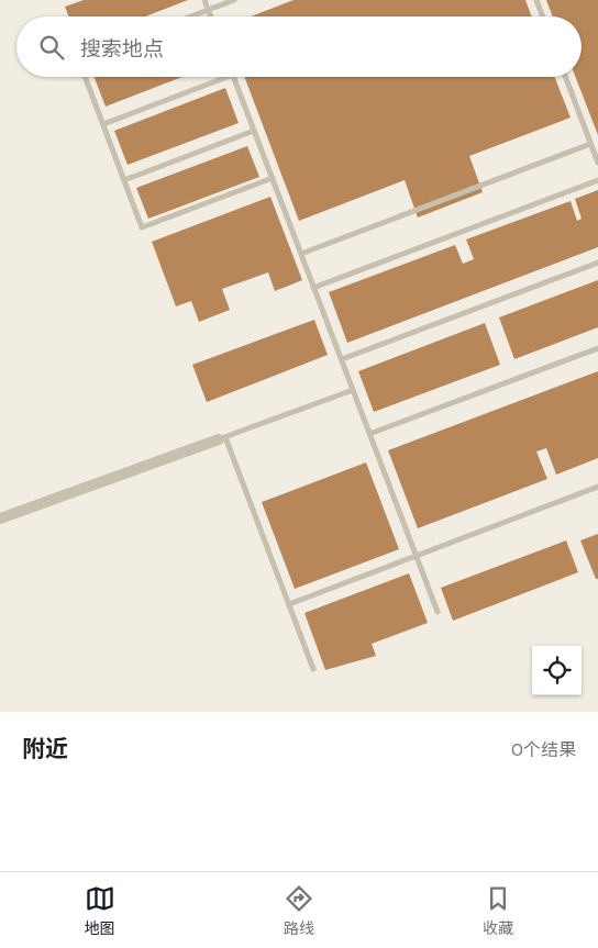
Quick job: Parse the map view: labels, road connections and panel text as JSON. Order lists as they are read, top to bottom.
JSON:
{
  "page": {
    "search": "搜索地点",
    "heading": ["附近", "0个结果"],
    "nav": ["地图", "路线", "收藏"]
  }
}
